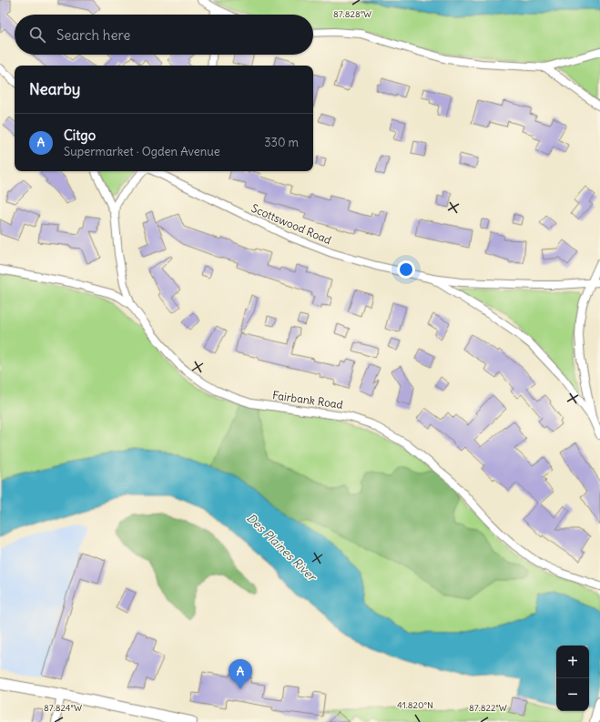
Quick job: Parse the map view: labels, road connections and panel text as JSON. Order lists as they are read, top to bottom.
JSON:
{
  "streets": {
    "street": ["Scottswood Road", "Fairbank Road"]
  },
  "water": ["Des Plaines River"],
  "page": {
    "search": "Search here",
    "heading": "Nearby",
    "list": [
      {
        "mark": "A",
        "name": "Citgo",
        "note": "Supermarket · Ogden Avenue",
        "value": "330 m"
      }
    ],
    "map_buttons": ["+", "−"],
    "pins": "A"
  },
  "coordinates": [
    "87.828°W",
    "41.820°N",
    "87.824°W",
    "87.822°W"
  ]
}
